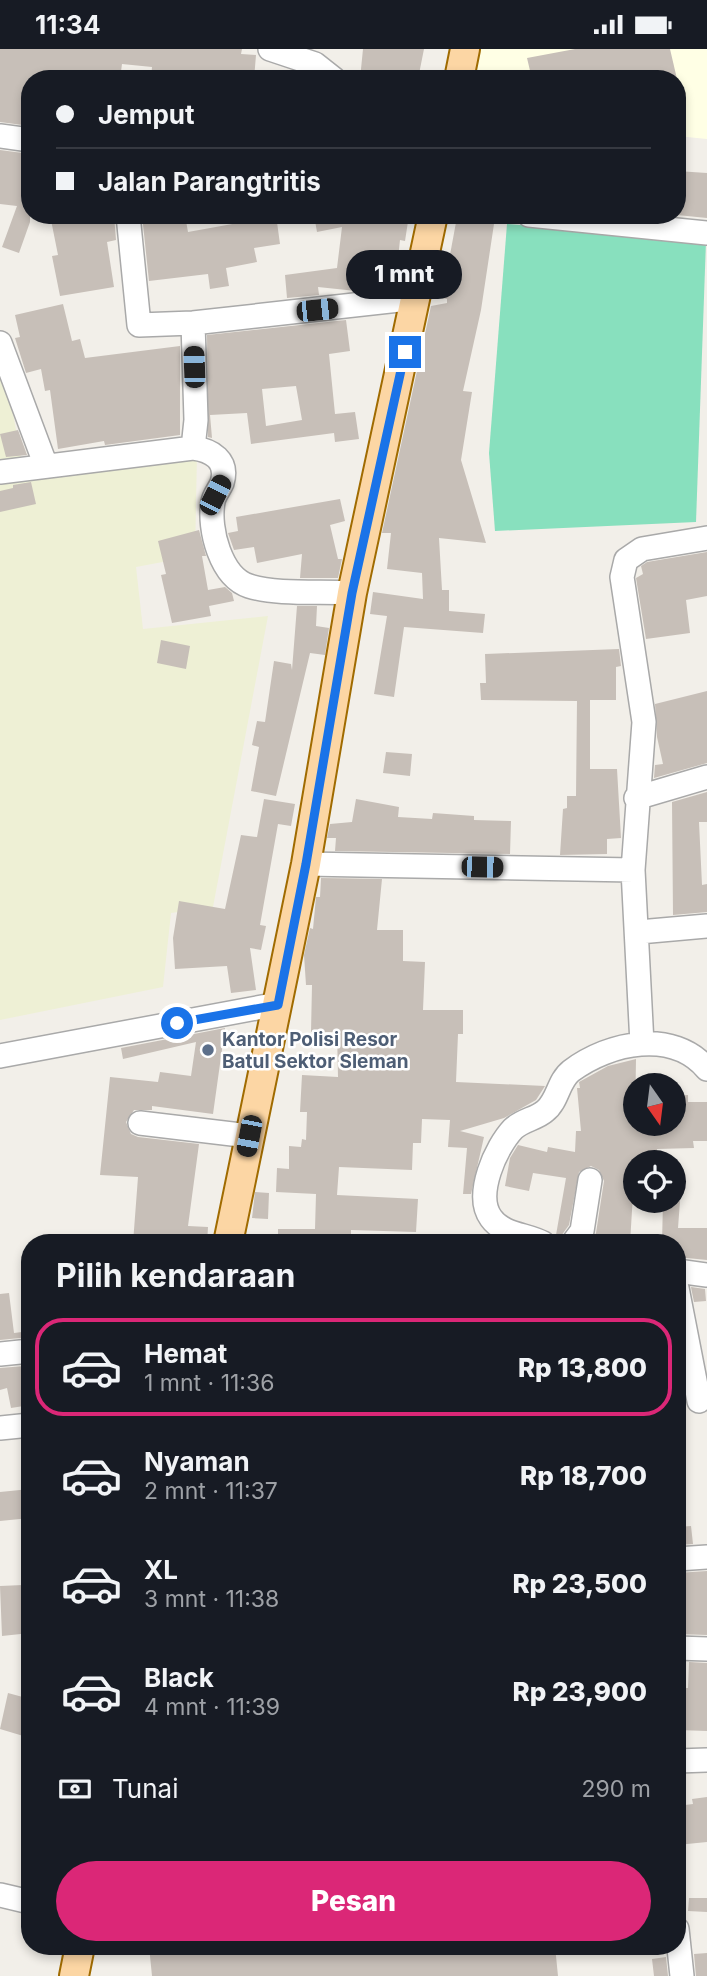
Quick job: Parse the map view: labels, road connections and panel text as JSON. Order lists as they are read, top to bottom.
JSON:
{
  "places": ["Kantor Polisi Resor Batul Sektor Sleman"],
  "north": "bottom",
  "page": {
    "status": "11:34",
    "banner": ["Jemput", "Jalan Parangtritis"],
    "bubble": "1 mnt",
    "heading": "Pilih kendaraan",
    "list": [
      {
        "name": "Hemat",
        "note": "1 mnt · 11:36",
        "value": "Rp 13,800"
      },
      {
        "name": "Nyaman",
        "note": "2 mnt · 11:37",
        "value": "Rp 18,700"
      },
      {
        "name": "XL",
        "note": "3 mnt · 11:38",
        "value": "Rp 23,500"
      },
      {
        "name": "Black",
        "note": "4 mnt · 11:39",
        "value": "Rp 23,900"
      }
    ],
    "pay": ["Tunai", "290 m"],
    "buttons": "Pesan"
  }
}
